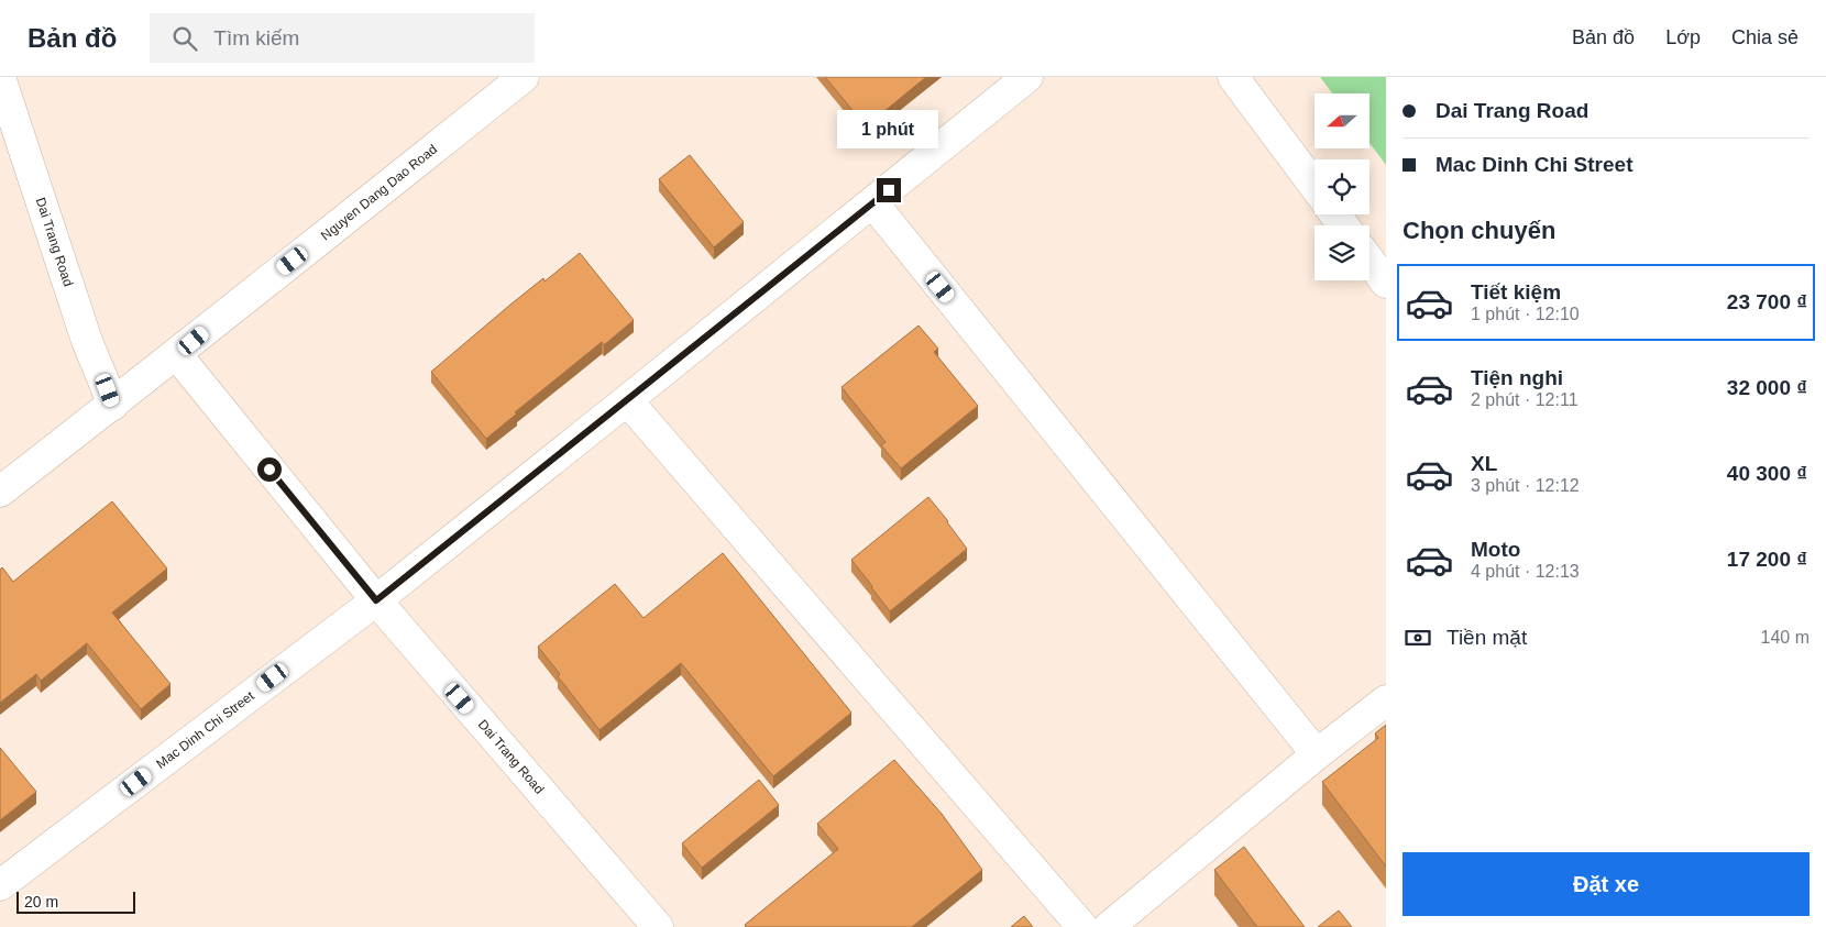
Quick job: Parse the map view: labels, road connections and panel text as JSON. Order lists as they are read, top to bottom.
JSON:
{
  "streets": {
    "street": ["Nguyen Dang Dao Road", "Dai Trang Road", "Mac Dinh Chi Street"]
  },
  "crossings": [
    ["Nguyen Dang Dao Road", "Dai Trang Road"],
    ["Dai Trang Road", "Mac Dinh Chi Street"]
  ],
  "scale_bar": "20 m",
  "north": "left",
  "page": {
    "header": "Bản đồ",
    "search": "Tìm kiếm",
    "nav": ["Bản đồ", "Lớp", "Chia sẻ"],
    "banner": ["Dai Trang Road", "Mac Dinh Chi Street"],
    "bubble": "1 phút",
    "heading": "Chọn chuyến",
    "list": [
      {
        "name": "Tiết kiệm",
        "note": "1 phút · 12:10",
        "value": "23 700 ₫"
      },
      {
        "name": "Tiện nghi",
        "note": "2 phút · 12:11",
        "value": "32 000 ₫"
      },
      {
        "name": "XL",
        "note": "3 phút · 12:12",
        "value": "40 300 ₫"
      },
      {
        "name": "Moto",
        "note": "4 phút · 12:13",
        "value": "17 200 ₫"
      }
    ],
    "pay": ["Tiền mặt", "140 m"],
    "buttons": "Đặt xe",
    "scale": "20 m"
  }
}
